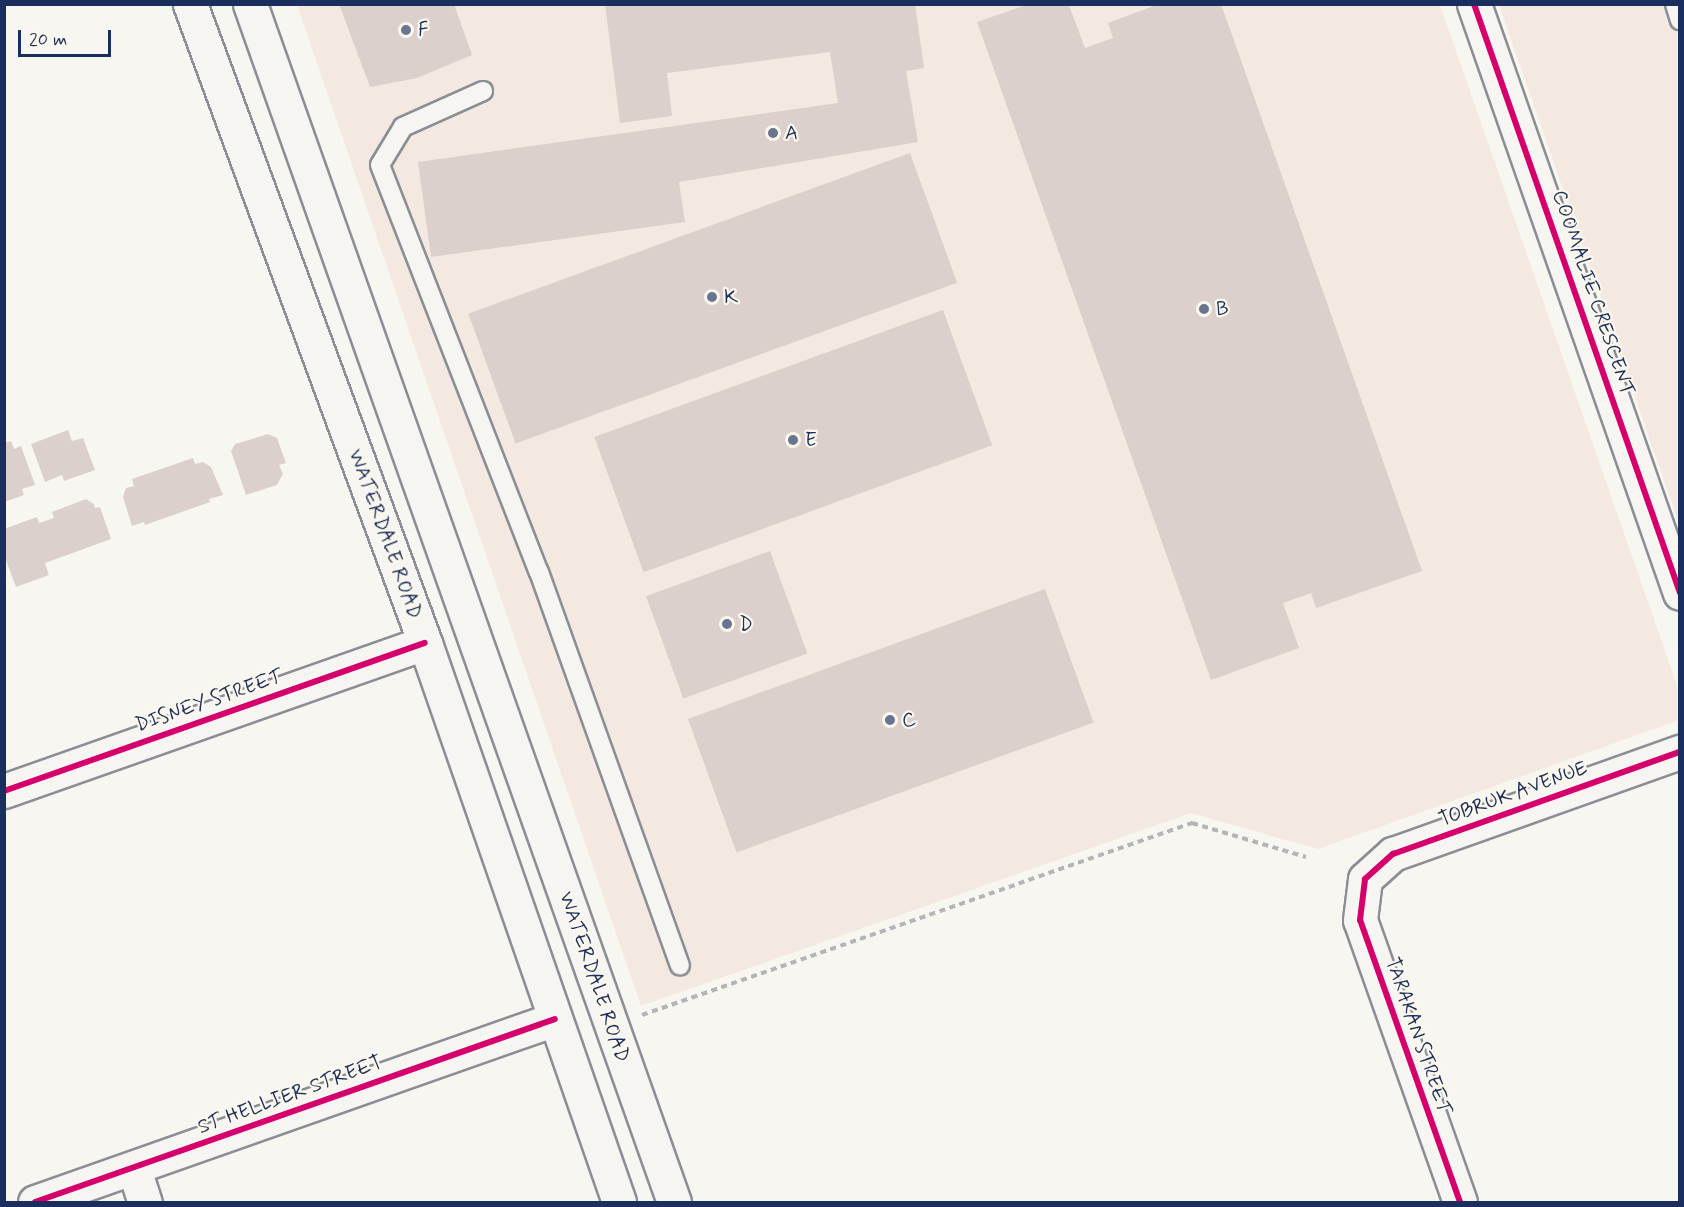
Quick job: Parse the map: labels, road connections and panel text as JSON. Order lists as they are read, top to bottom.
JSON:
{
  "streets": {
    "main road": [
      "COOMALIE CRESCENT",
      "WATERDALE ROAD",
      "DISNEY STREET",
      "TOBRUK AVENUE",
      "TARAKAN STREET",
      "ST HELLIER STREET"
    ]
  },
  "crossings": [
    ["WATERDALE ROAD", "DISNEY STREET"],
    ["WATERDALE ROAD", "ST HELLIER STREET"],
    ["TOBRUK AVENUE", "TARAKAN STREET"]
  ],
  "places": [
    "F",
    "A",
    "K",
    "B",
    "E",
    "D",
    "C"
  ],
  "scale_bar": "20 m"
}
